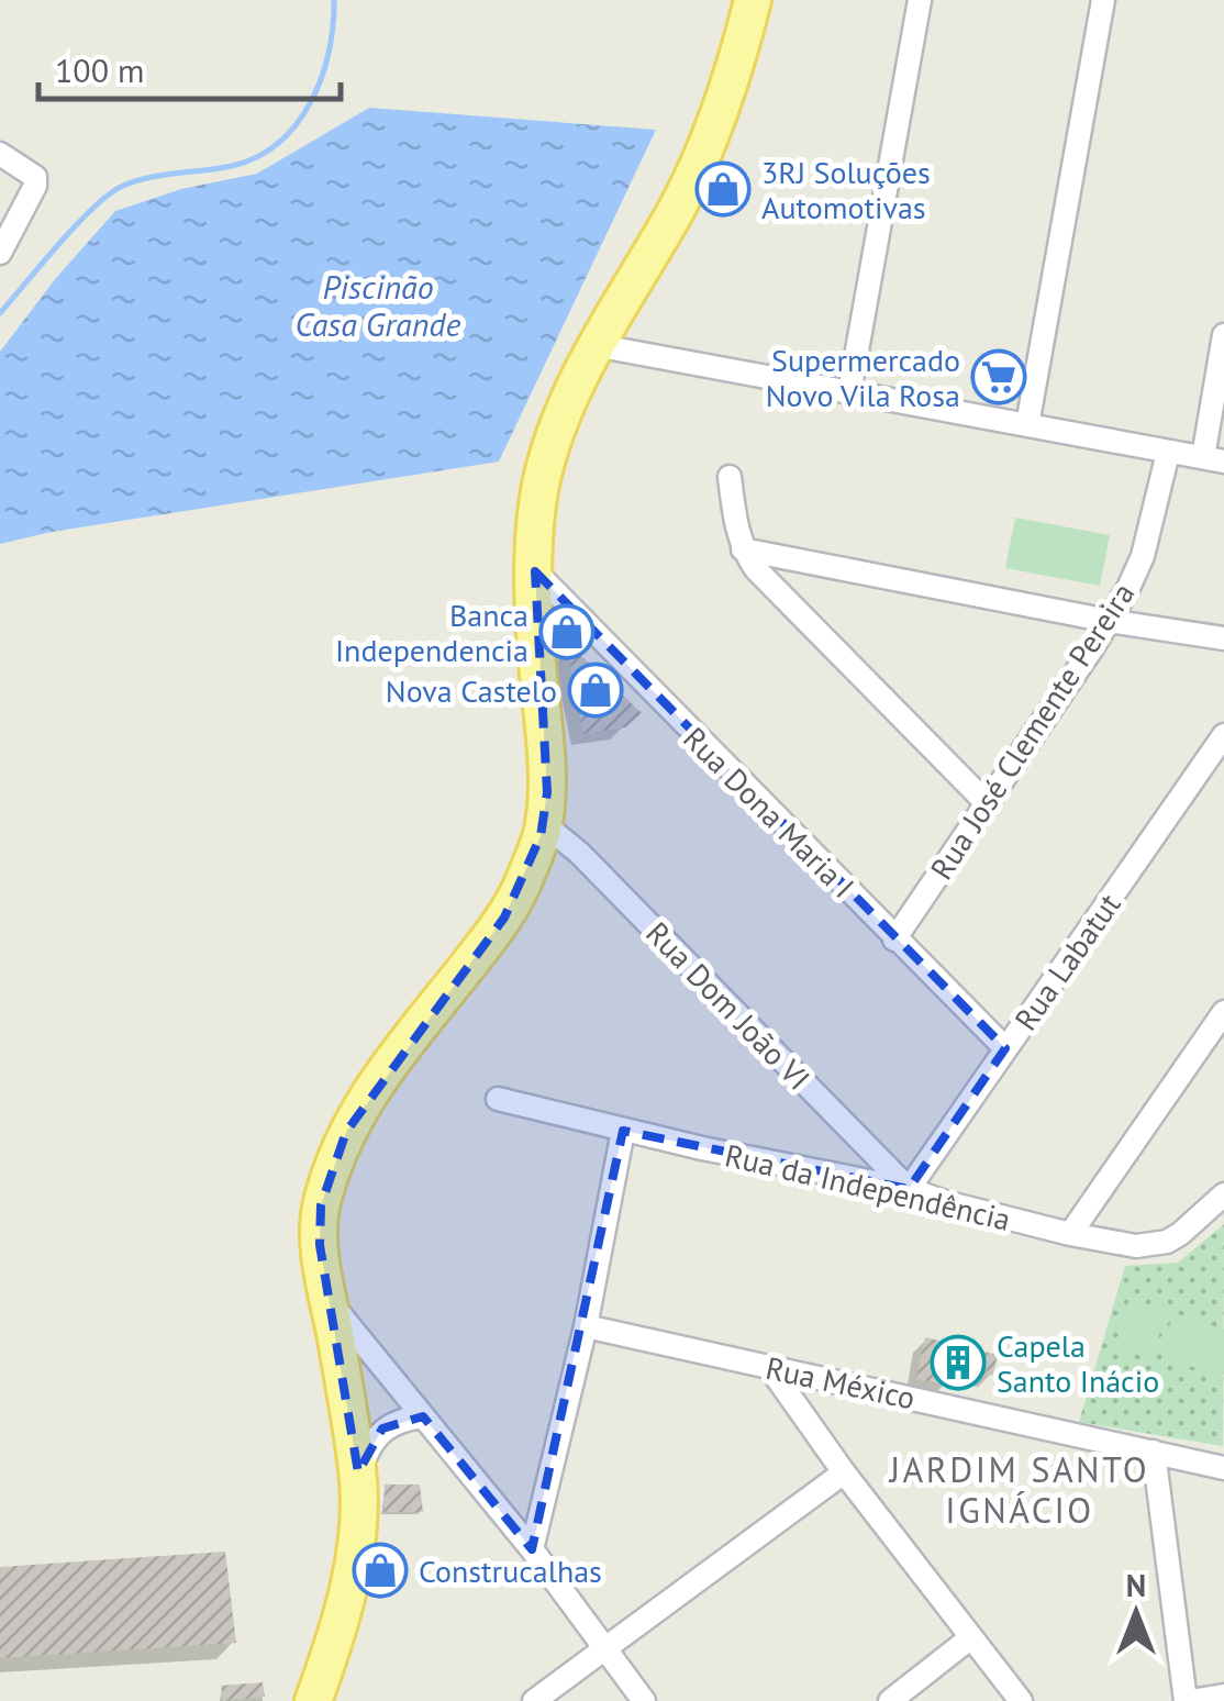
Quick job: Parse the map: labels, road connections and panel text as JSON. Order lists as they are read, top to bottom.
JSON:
{
  "streets": {
    "street": [
      "Rua José Clemente Pereira",
      "Rua Dona Maria I",
      "Rua Labatut",
      "Rua Dom João VI",
      "Rua da Independência",
      "Rua México"
    ]
  },
  "crossings": [
    ["Rua José Clemente Pereira", "Rua Dona Maria I"],
    ["Rua Dona Maria I", "Rua Labatut"],
    ["Rua Labatut", "Rua Dom João VI"],
    ["Rua Labatut", "Rua da Independência"],
    ["Rua Dom João VI", "Rua da Independência"]
  ],
  "districts": ["JARDIM SANTO IGNÁCIO"],
  "water": ["Piscinão Casa Grande"],
  "places": {
    "shop": [
      "3RJ Soluções Automotivas",
      "Banca Independencia",
      "Nova Castelo",
      "Construcalhas"
    ],
    "supermarket": ["Supermercado Novo Vila Rosa"],
    "building": ["Capela Santo Inácio"]
  },
  "scale_bar": "100 m",
  "north": "top"
}
